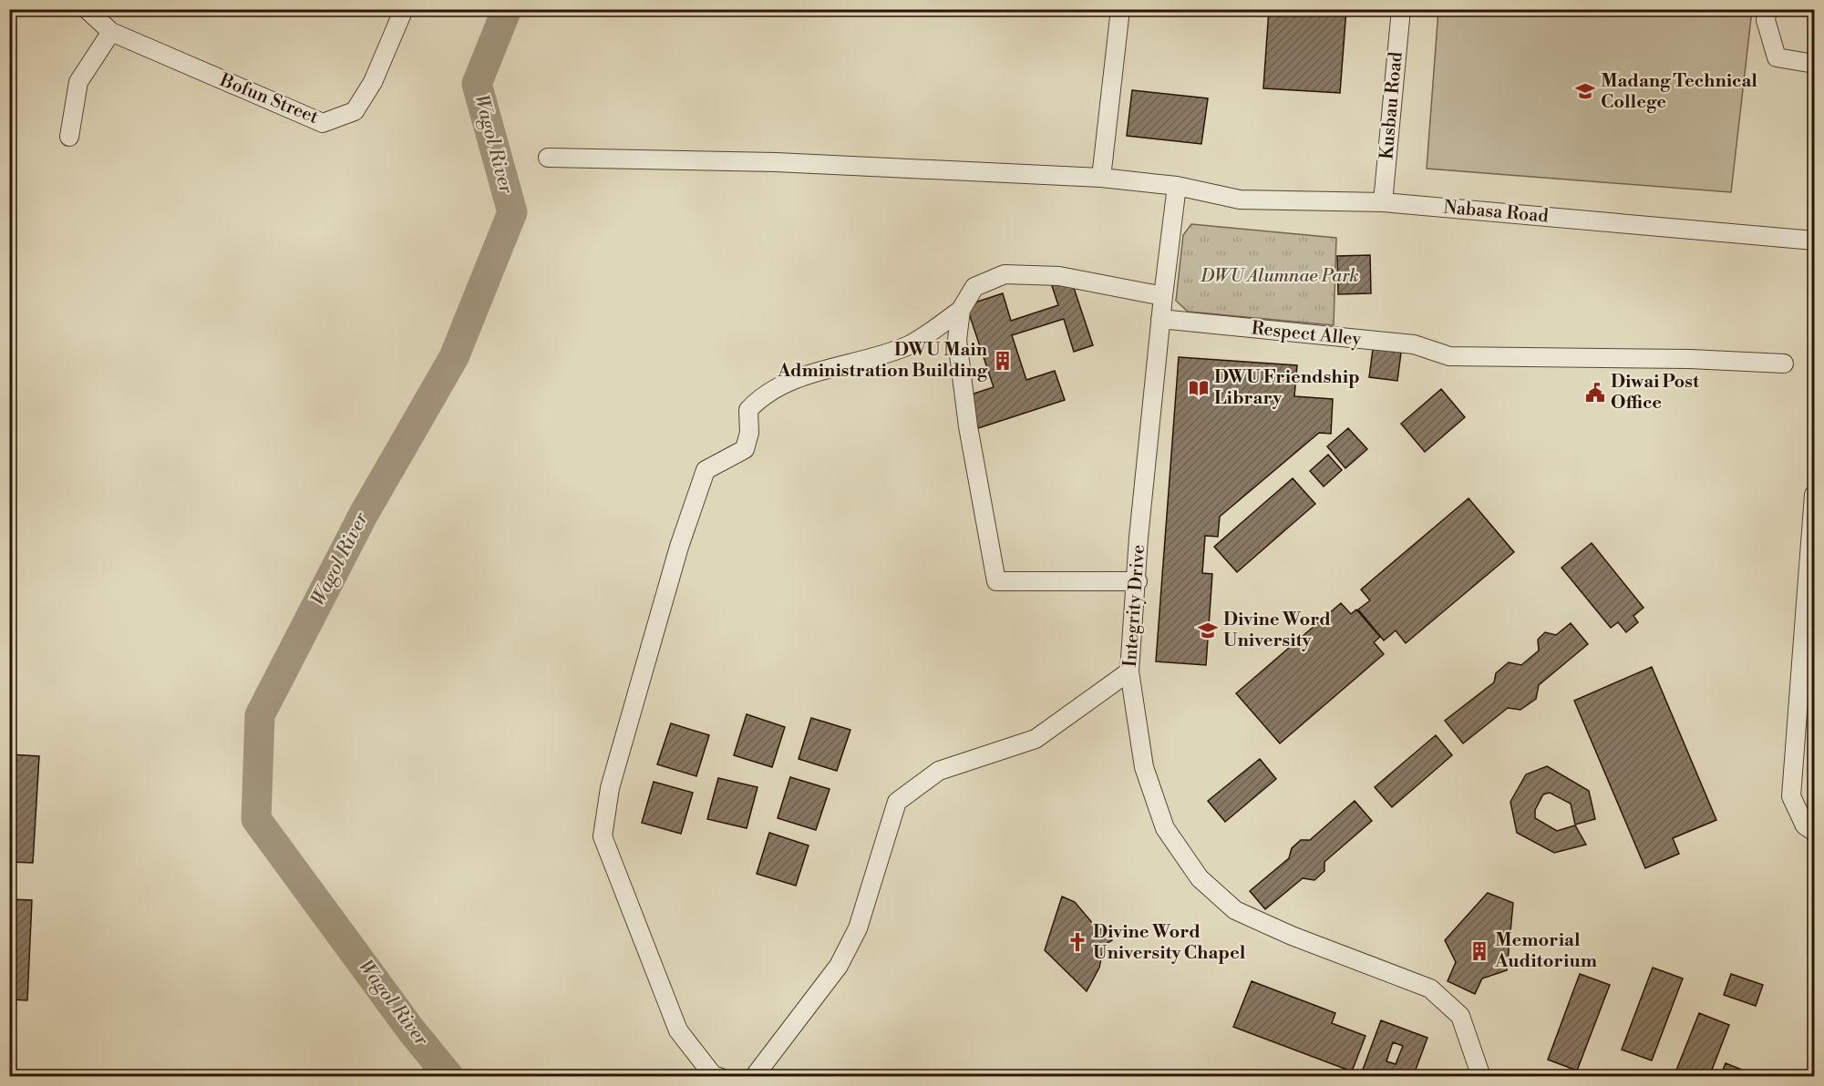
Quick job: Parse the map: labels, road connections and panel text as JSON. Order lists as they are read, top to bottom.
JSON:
{
  "streets": {
    "street": [
      "Bofun Street",
      "Kusbau Road",
      "Nabasa Road",
      "Respect Alley",
      "Integrity Drive"
    ]
  },
  "crossings": [
    ["Kusbau Road", "Nabasa Road"],
    ["Nabasa Road", "Integrity Drive"],
    ["Respect Alley", "Integrity Drive"]
  ],
  "water": ["Wagol River"],
  "parks": ["DWU Alumnae Park"],
  "places": {
    "school or university": ["Madang Technical College", "Divine Word University"],
    "building": ["DWU Main Administration Building", "Memorial Auditorium"],
    "library": ["DWU Friendship Library"],
    "public building": ["Diwai Post Office"],
    "church": ["Divine Word University Chapel"]
  }
}
